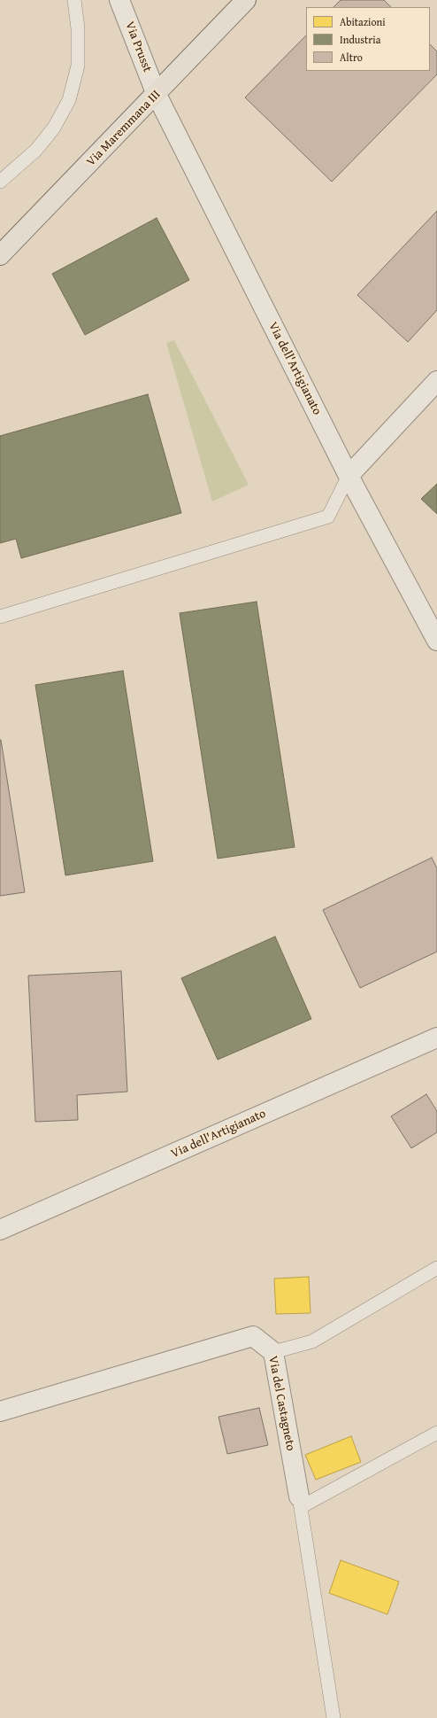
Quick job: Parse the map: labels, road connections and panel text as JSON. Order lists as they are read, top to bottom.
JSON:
{
  "streets": {
    "main road": ["Via Maremmana III"],
    "street": ["Via Prusst", "Via dell'Artigianato", "Via del Castagneto"]
  },
  "crossings": [
    ["Via Prusst", "Via Maremmana III"],
    ["Via Prusst", "Via dell'Artigianato"],
    ["Via Maremmana III", "Via dell'Artigianato"]
  ],
  "legend": ["Abitazioni", "Industria", "Altro"]
}
